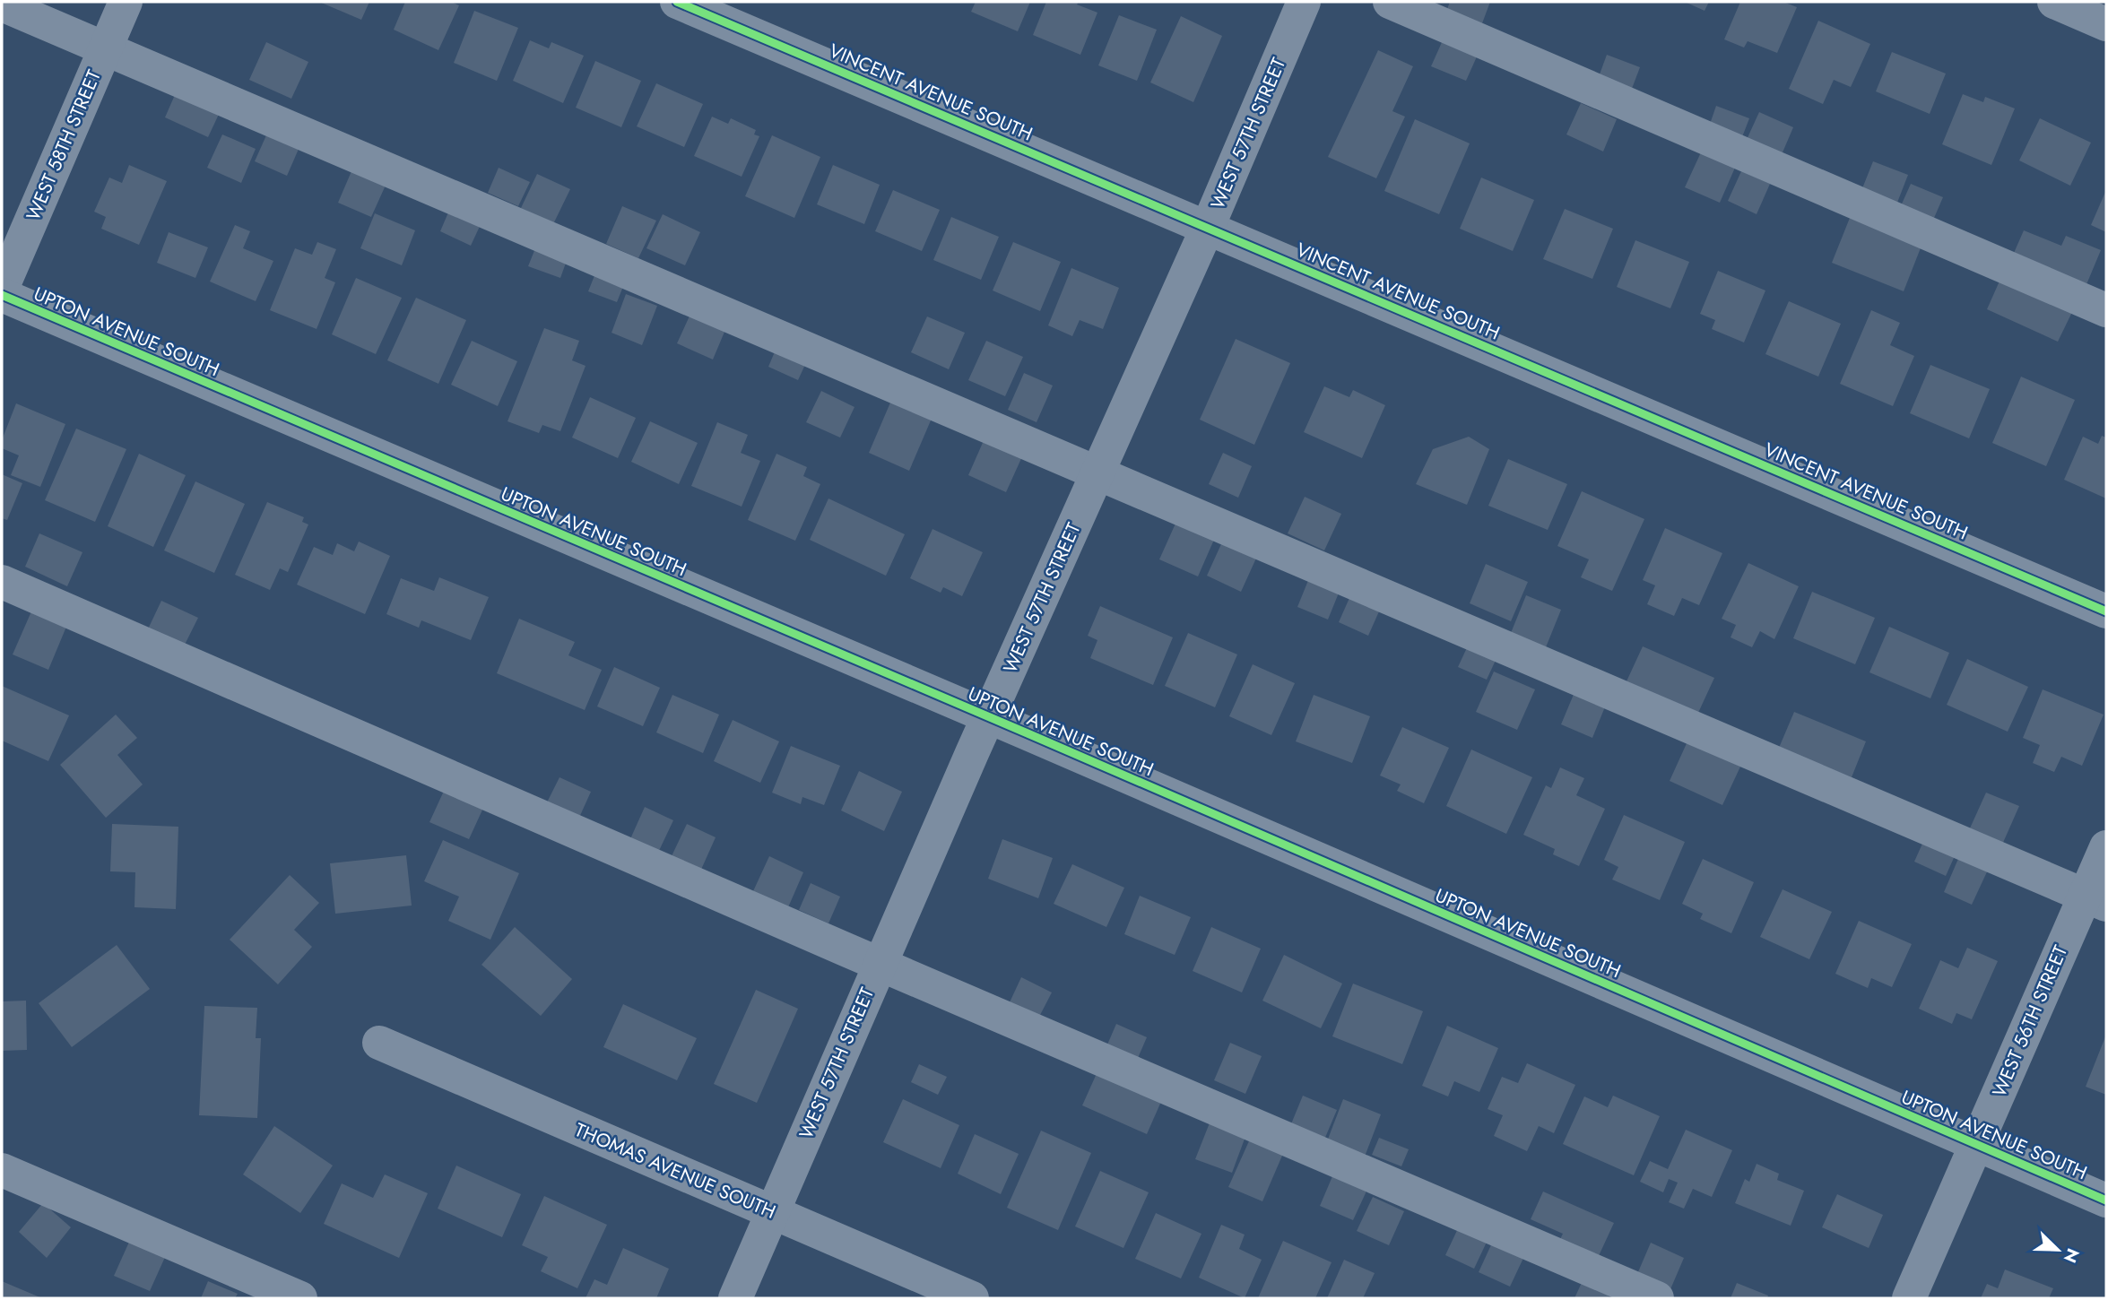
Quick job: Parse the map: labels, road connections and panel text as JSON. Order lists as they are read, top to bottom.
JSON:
{
  "streets": {
    "street": [
      "VINCENT AVENUE SOUTH",
      "WEST 57TH STREET",
      "WEST 58TH STREET",
      "UPTON AVENUE SOUTH",
      "WEST 56TH STREET",
      "THOMAS AVENUE SOUTH"
    ]
  },
  "crossings": [
    ["VINCENT AVENUE SOUTH", "WEST 57TH STREET"],
    ["WEST 57TH STREET", "UPTON AVENUE SOUTH"],
    ["WEST 57TH STREET", "THOMAS AVENUE SOUTH"],
    ["UPTON AVENUE SOUTH", "WEST 56TH STREET"]
  ],
  "north": "bottom right"
}
